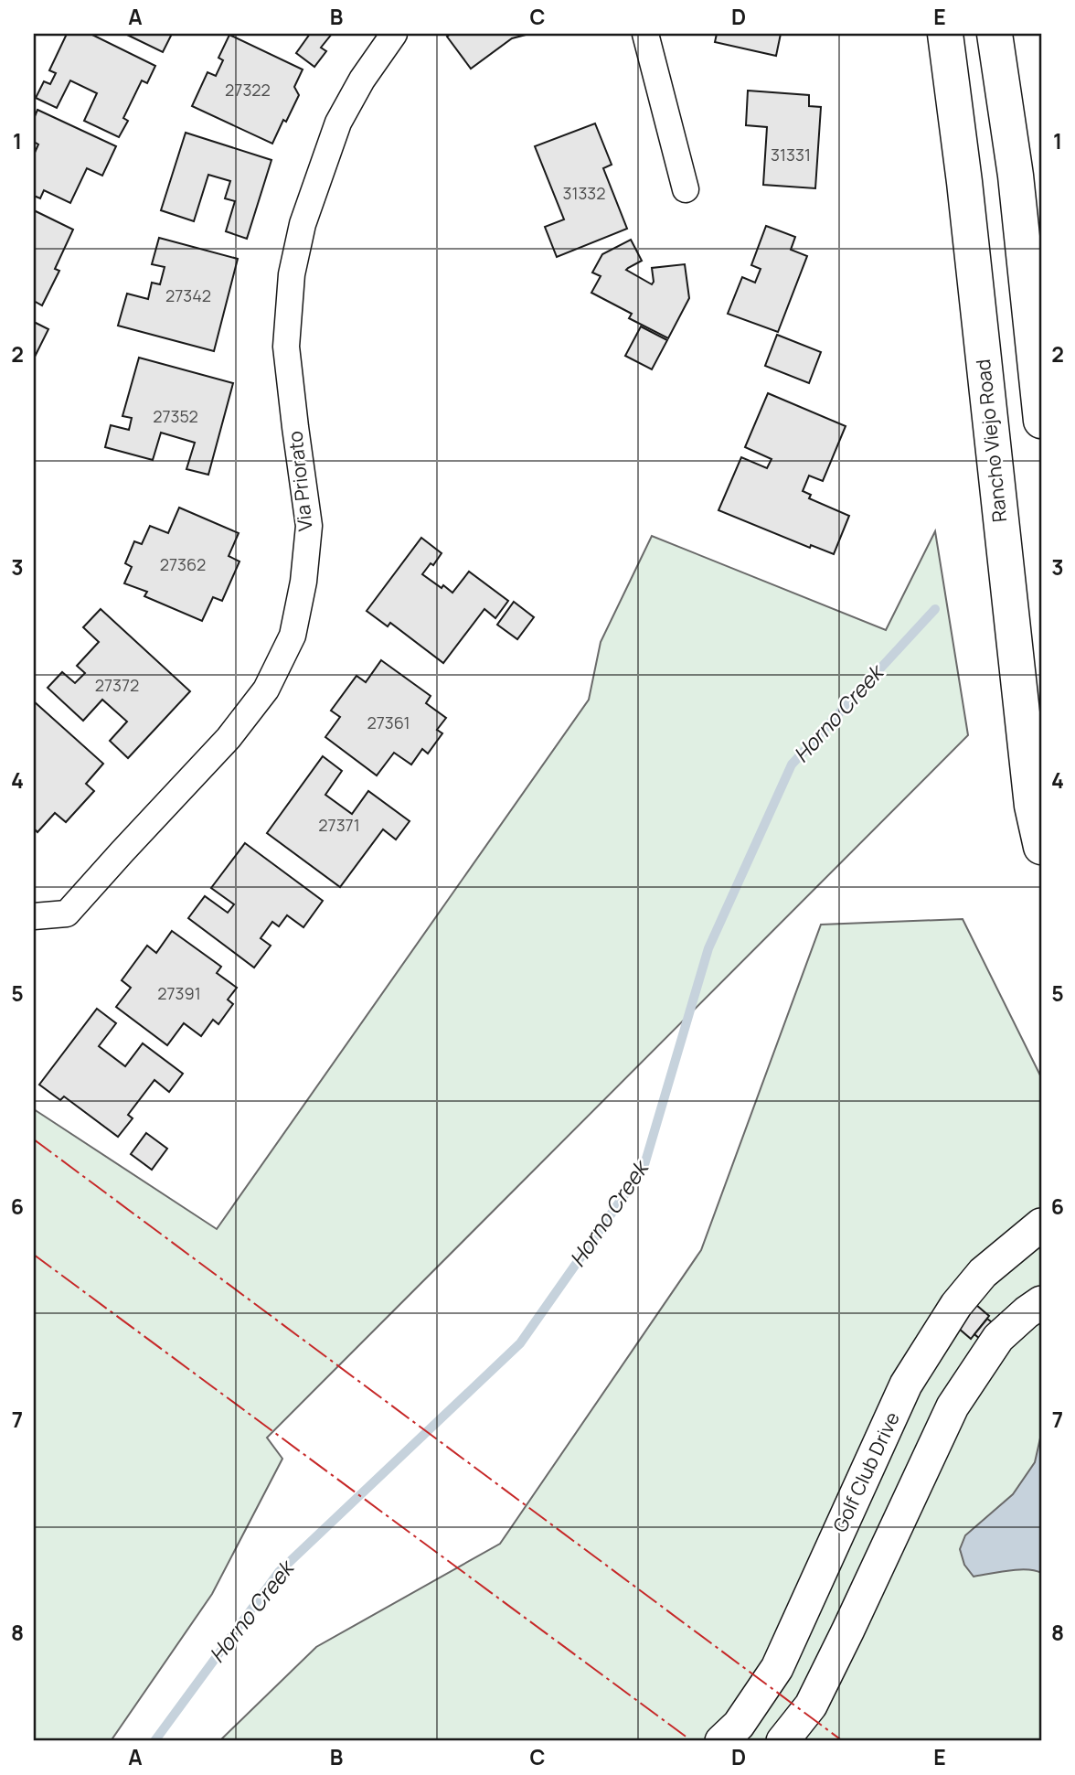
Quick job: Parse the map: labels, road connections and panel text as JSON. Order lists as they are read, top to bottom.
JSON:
{
  "streets": {
    "main road": ["Rancho Viejo Road"],
    "street": ["Via Priorato", "Golf Club Drive"]
  },
  "water": ["Horno Creek"],
  "house_numbers": [
    "27322",
    "31331",
    "31332",
    "27342",
    "27352",
    "27362",
    "27372",
    "27361",
    "27371",
    "27391"
  ],
  "grid": {
    "columns": [
      "A",
      "B",
      "C",
      "D",
      "E"
    ],
    "rows": [
      "1",
      "2",
      "3",
      "4",
      "5",
      "6",
      "7",
      "8"
    ]
  }
}
